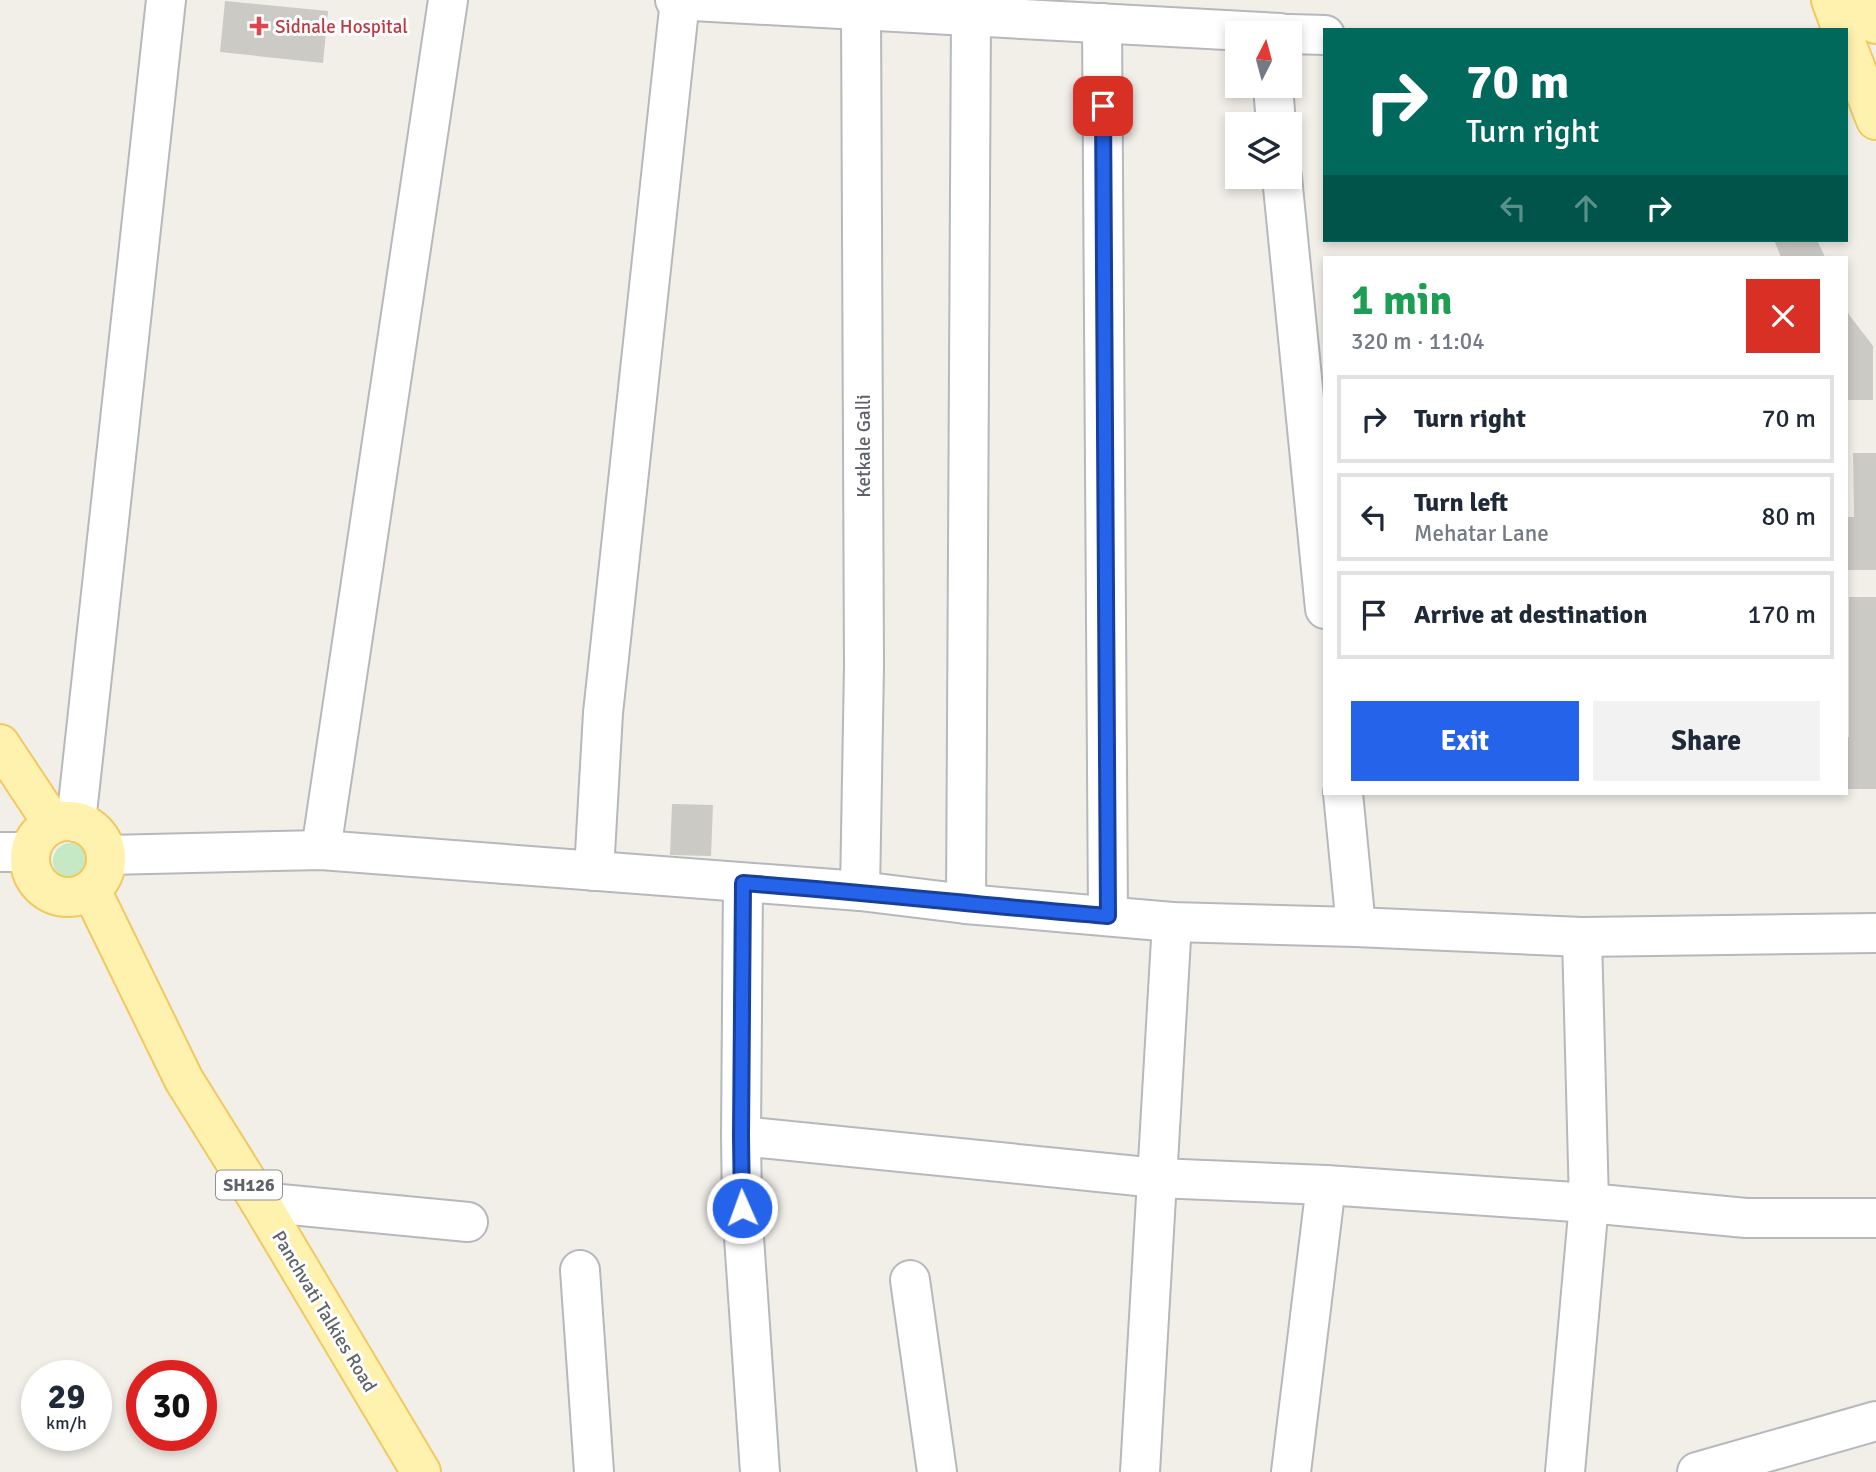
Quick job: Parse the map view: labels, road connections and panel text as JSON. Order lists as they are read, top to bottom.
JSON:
{
  "streets": {
    "main road": ["SH126", "Panchvati Talkies Road"],
    "street": ["Ketkale Galli"]
  },
  "places": {
    "health": ["Sidnale Hospital"]
  },
  "north": "top",
  "page": {
    "turn": ["70 m", "Turn right"],
    "heading": ["1 min", "320 m · 11:04"],
    "list": [
      {
        "name": "Turn right",
        "value": "70 m"
      },
      {
        "name": "Turn left",
        "note": "Mehatar Lane",
        "value": "80 m"
      },
      {
        "name": "Arrive at destination",
        "value": "170 m"
      }
    ],
    "buttons": ["Exit", "Share"],
    "speed": "29 km/h",
    "limit": "30"
  }
}
